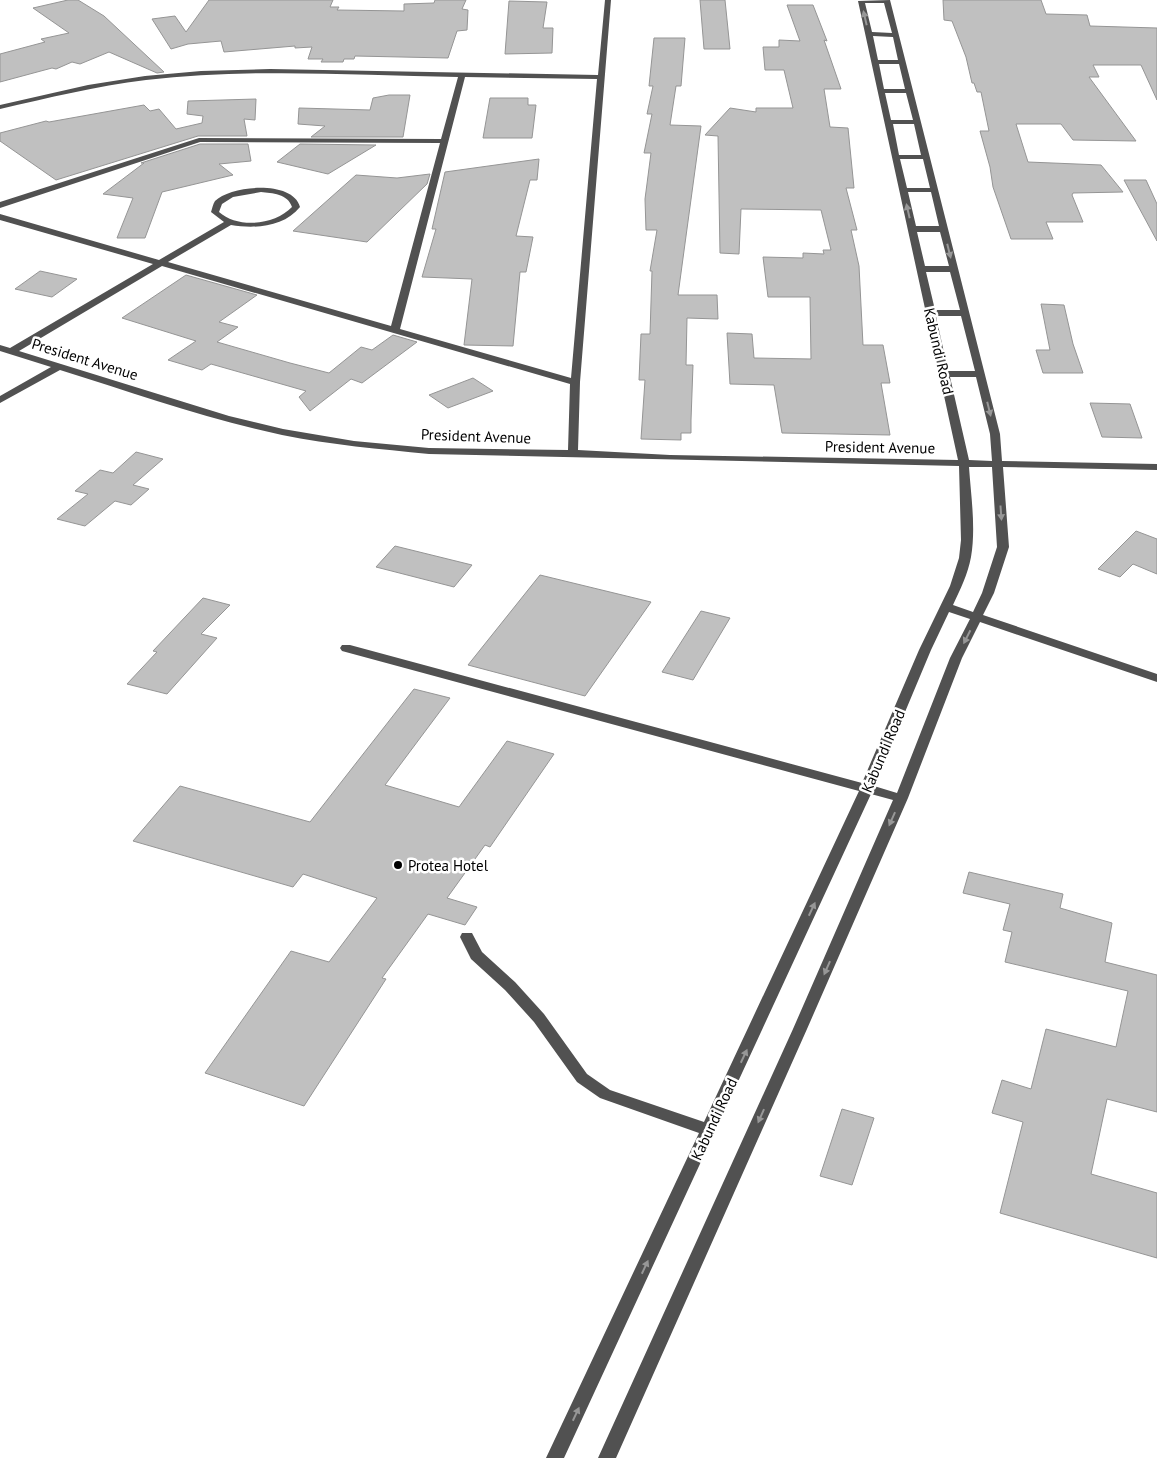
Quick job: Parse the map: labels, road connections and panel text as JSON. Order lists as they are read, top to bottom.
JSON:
{
  "streets": {
    "street": ["Kabundi Road", "President Avenue"]
  },
  "crossings": [
    ["Kabundi Road", "President Avenue"]
  ],
  "places": ["Protea Hotel"]
}
